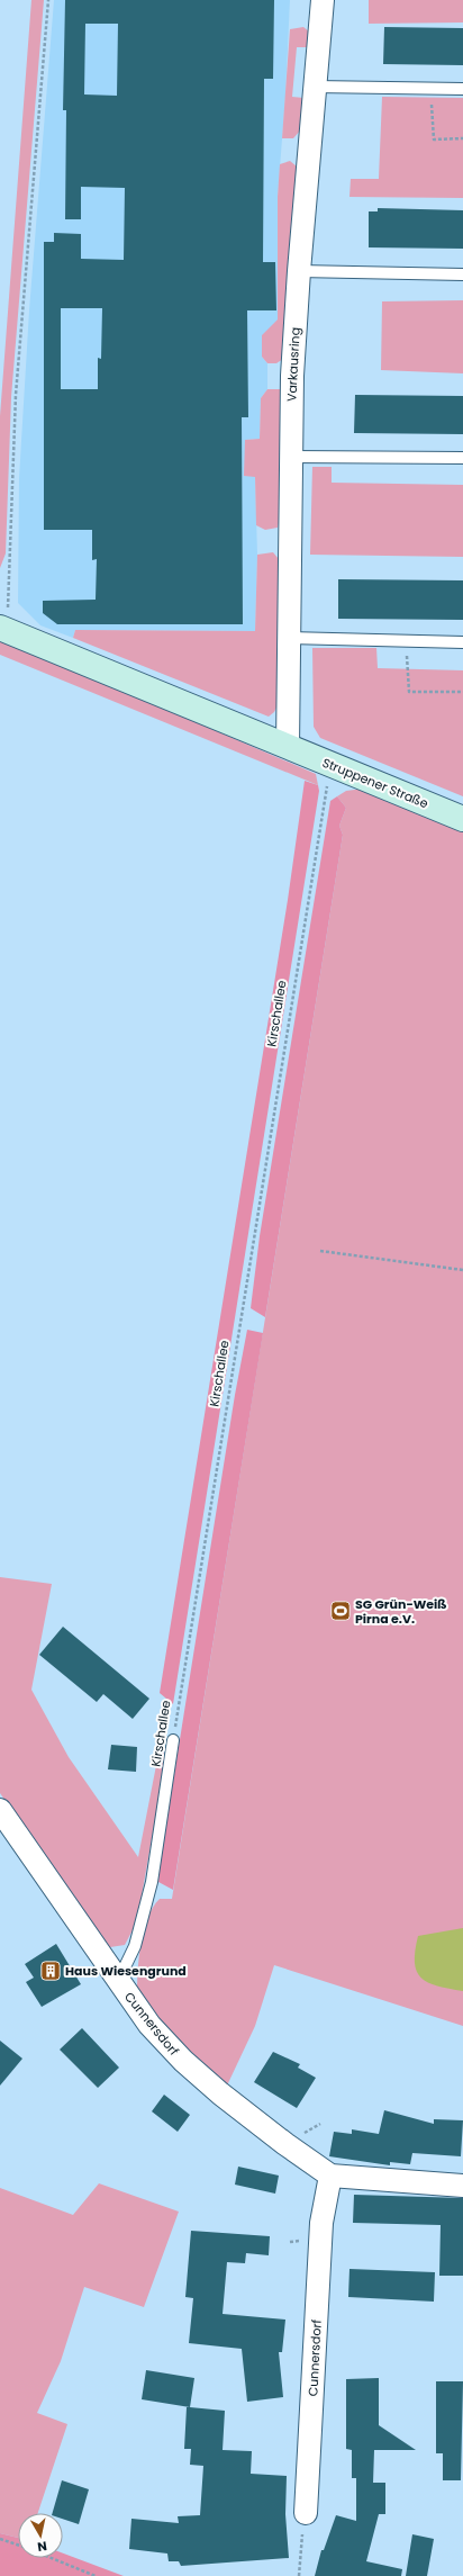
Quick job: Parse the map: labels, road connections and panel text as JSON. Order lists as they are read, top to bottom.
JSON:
{
  "streets": {
    "main road": ["Struppener Straße"],
    "street": ["Varkausring", "Cunnersdorf"],
    "lane": ["Kirschallee"]
  },
  "crossings": [
    ["Varkausring", "Struppener Straße"],
    ["Struppener Straße", "Kirschallee"],
    ["Kirschallee", "Cunnersdorf"]
  ],
  "places": {
    "sports": ["SG Grün-Weiß Pirna e.V."],
    "building": ["Haus Wiesengrund"]
  },
  "north": "bottom"
}
